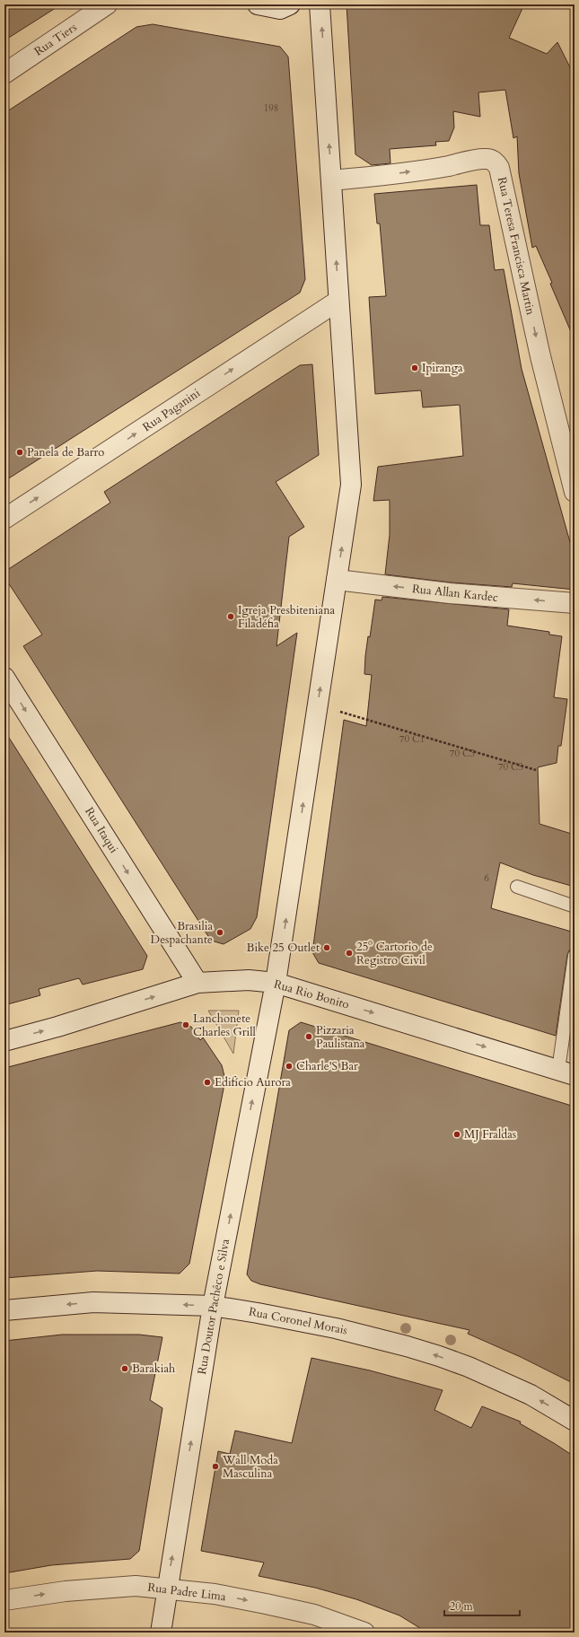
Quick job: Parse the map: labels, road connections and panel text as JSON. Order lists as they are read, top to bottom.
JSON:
{
  "streets": {
    "street": [
      "Rua Tiers",
      "Rua Teresa Francisca Martin",
      "Rua Paganini",
      "Rua Allan Kardec",
      "Rua Itaqui",
      "Rua Rio Bonito",
      "Rua Doutor Pachêco e Silva",
      "Rua Coronel Morais",
      "Rua Padre Lima"
    ]
  },
  "crossings": [
    ["Rua Teresa Francisca Martin", "Rua Doutor Pachêco e Silva"],
    ["Rua Paganini", "Rua Doutor Pachêco e Silva"],
    ["Rua Allan Kardec", "Rua Doutor Pachêco e Silva"],
    ["Rua Itaqui", "Rua Rio Bonito"],
    ["Rua Rio Bonito", "Rua Doutor Pachêco e Silva"],
    ["Rua Doutor Pachêco e Silva", "Rua Coronel Morais"],
    ["Rua Doutor Pachêco e Silva", "Rua Padre Lima"]
  ],
  "one_way": [
    "Rua Paganini",
    "Rua Allan Kardec",
    "Rua Itaqui",
    "Rua Rio Bonito",
    "Rua Doutor Pachêco e Silva",
    "Rua Coronel Morais",
    "Rua Padre Lima"
  ],
  "places": [
    "Ipiranga",
    "Panela de Barro",
    "Igreja Presbiteniana Filadéfia",
    "Brasilia Despachante",
    "Bike 25 Outlet",
    "25º Cartorio de Registro Civil",
    "Lanchonete Charles Grill",
    "Pizzaria Paulistana",
    "Charle'S Bar",
    "Edifício Aurora",
    "MJ Fraldas",
    "Barakiah",
    "Wall Moda Masculina"
  ],
  "house_numbers": [
    "198",
    "70 C1",
    "70 C3",
    "70 C5",
    "6"
  ],
  "scale_bar": "20 m"
}
